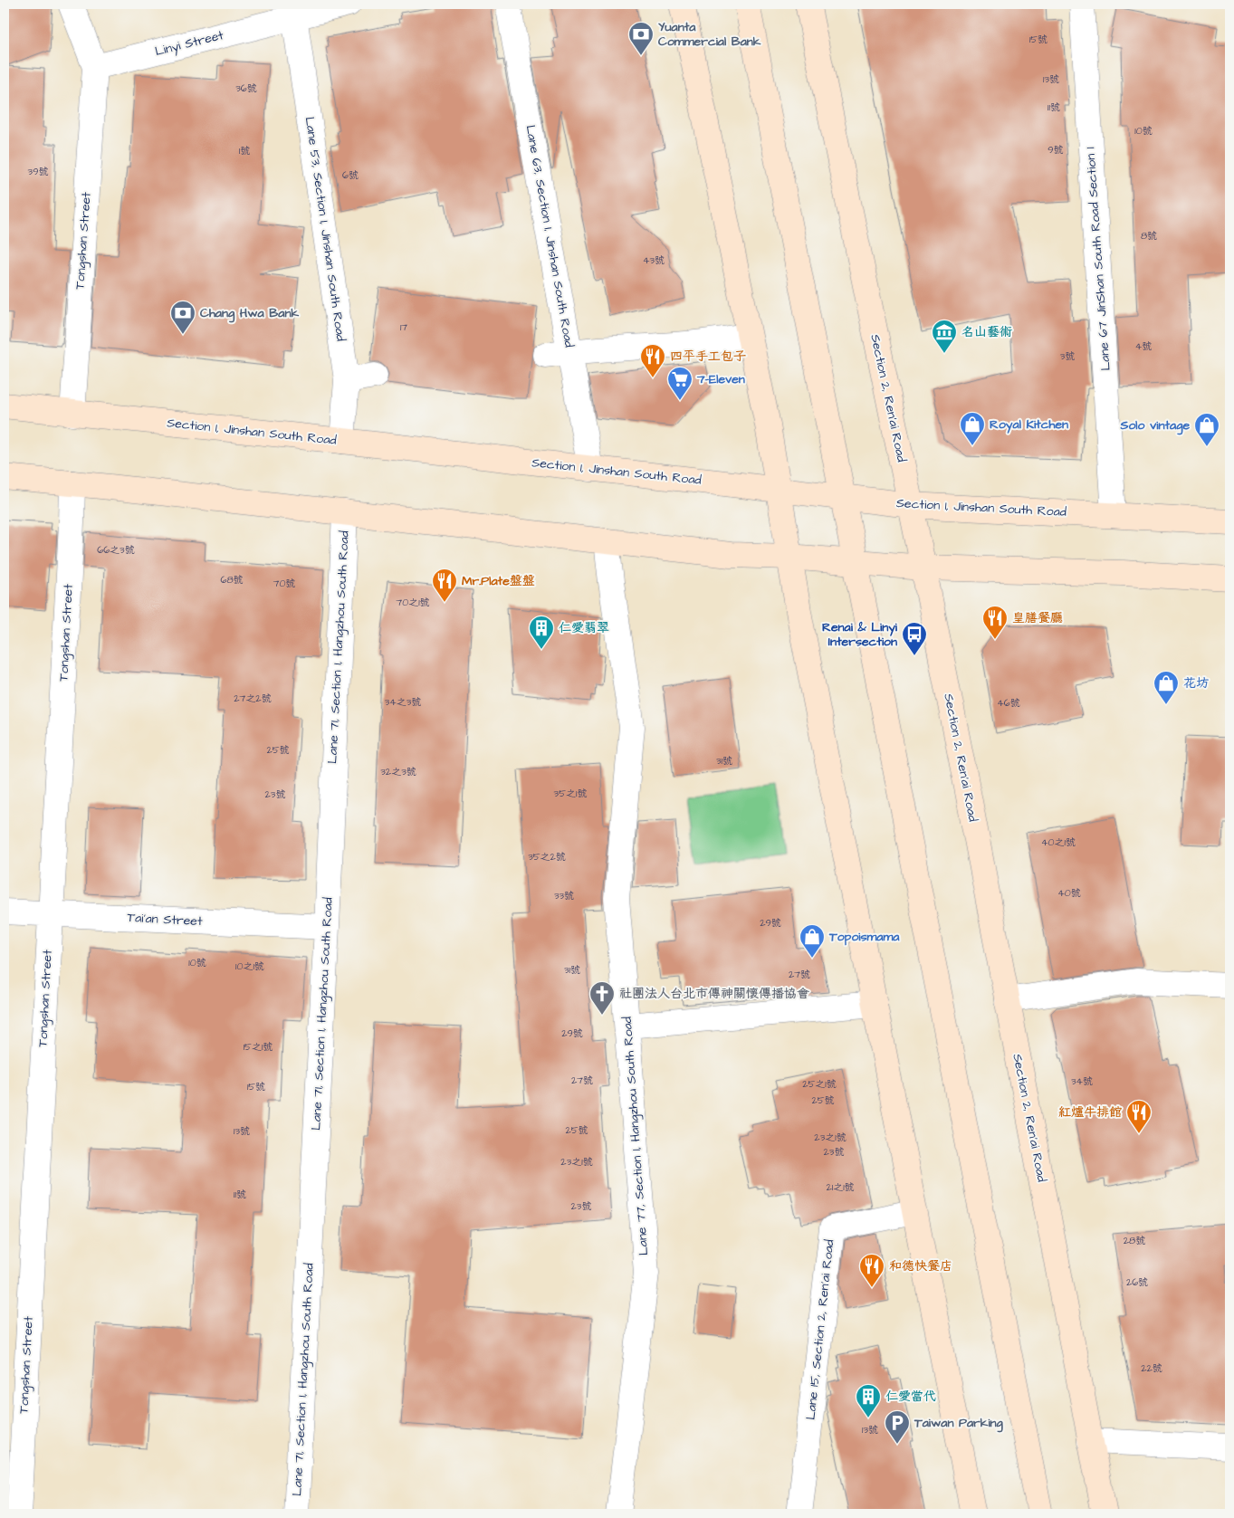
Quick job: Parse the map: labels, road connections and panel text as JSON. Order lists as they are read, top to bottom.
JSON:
{
  "streets": {
    "main road": ["Section 2, Ren’ai Road", "Section 1, Jinshan South Road"],
    "street": [
      "Linyi Street",
      "Lane 53, Section 1, Jinshan South Road",
      "Lane 63, Section 1, Jinshan South Road",
      "Tongshan Street",
      "Lane 67 JinShan South Road Section 1",
      "Lane 71, Section 1, Hangzhou South Road",
      "Tai’an Street",
      "Lane 77, Section 1, Hangzhou South Road",
      "Lane 15, Section 2, Ren’ai Road"
    ]
  },
  "crossings": [
    ["Linyi Street", "Lane 53, Section 1, Jinshan South Road"],
    ["Linyi Street", "Tongshan Street"],
    ["Lane 53, Section 1, Jinshan South Road", "Section 1, Jinshan South Road"],
    ["Lane 63, Section 1, Jinshan South Road", "Section 1, Jinshan South Road"],
    ["Tongshan Street", "Section 1, Jinshan South Road"],
    ["Tongshan Street", "Tai’an Street"],
    ["Lane 67 JinShan South Road Section 1", "Section 1, Jinshan South Road"],
    ["Section 2, Ren’ai Road", "Section 1, Jinshan South Road"],
    ["Lane 71, Section 1, Hangzhou South Road", "Tai’an Street"]
  ],
  "places": {
    "bank": ["Yuanta Commercial Bank", "Chang Hwa Bank"],
    "museum": ["名山藝術"],
    "restaurant": [
      "四平手工包子",
      "Mr.Plate盤盤",
      "皇膳餐廳",
      "紅爐牛排館",
      "和德快餐店"
    ],
    "supermarket": ["7-Eleven"],
    "shop": [
      "Royal Kitchen",
      "Solo vintage",
      "花坊",
      "Topoismama"
    ],
    "building": ["仁愛翡翠", "仁愛當代"],
    "bus stop": ["Renai & Linyi Intersection"],
    "church": ["社團法人台北市傳神關懷傳播協會"],
    "parking": ["Taiwan Parking"]
  },
  "house_numbers": [
    "15號",
    "13號",
    "36號",
    "11號",
    "10號",
    "9號",
    "1號",
    "39號",
    "6號",
    "8號",
    "43號",
    "17",
    "4號",
    "3號",
    "66之3號",
    "68號",
    "70號",
    "70之1號",
    "27之2號",
    "34之3號",
    "46號",
    "25號",
    "31號",
    "32之3號",
    "35之1號",
    "23號",
    "40之1號",
    "35之2號",
    "40號",
    "33號",
    "29號",
    "10號",
    "10之1號",
    "31號",
    "27號",
    "29號",
    "15之1號",
    "27號",
    "34號",
    "25之1號",
    "15號",
    "25號",
    "25號",
    "13號",
    "23之1號",
    "23號",
    "23之1號",
    "21之1號",
    "11號",
    "23號",
    "28號",
    "26號",
    "22號",
    "13號"
  ]
}
